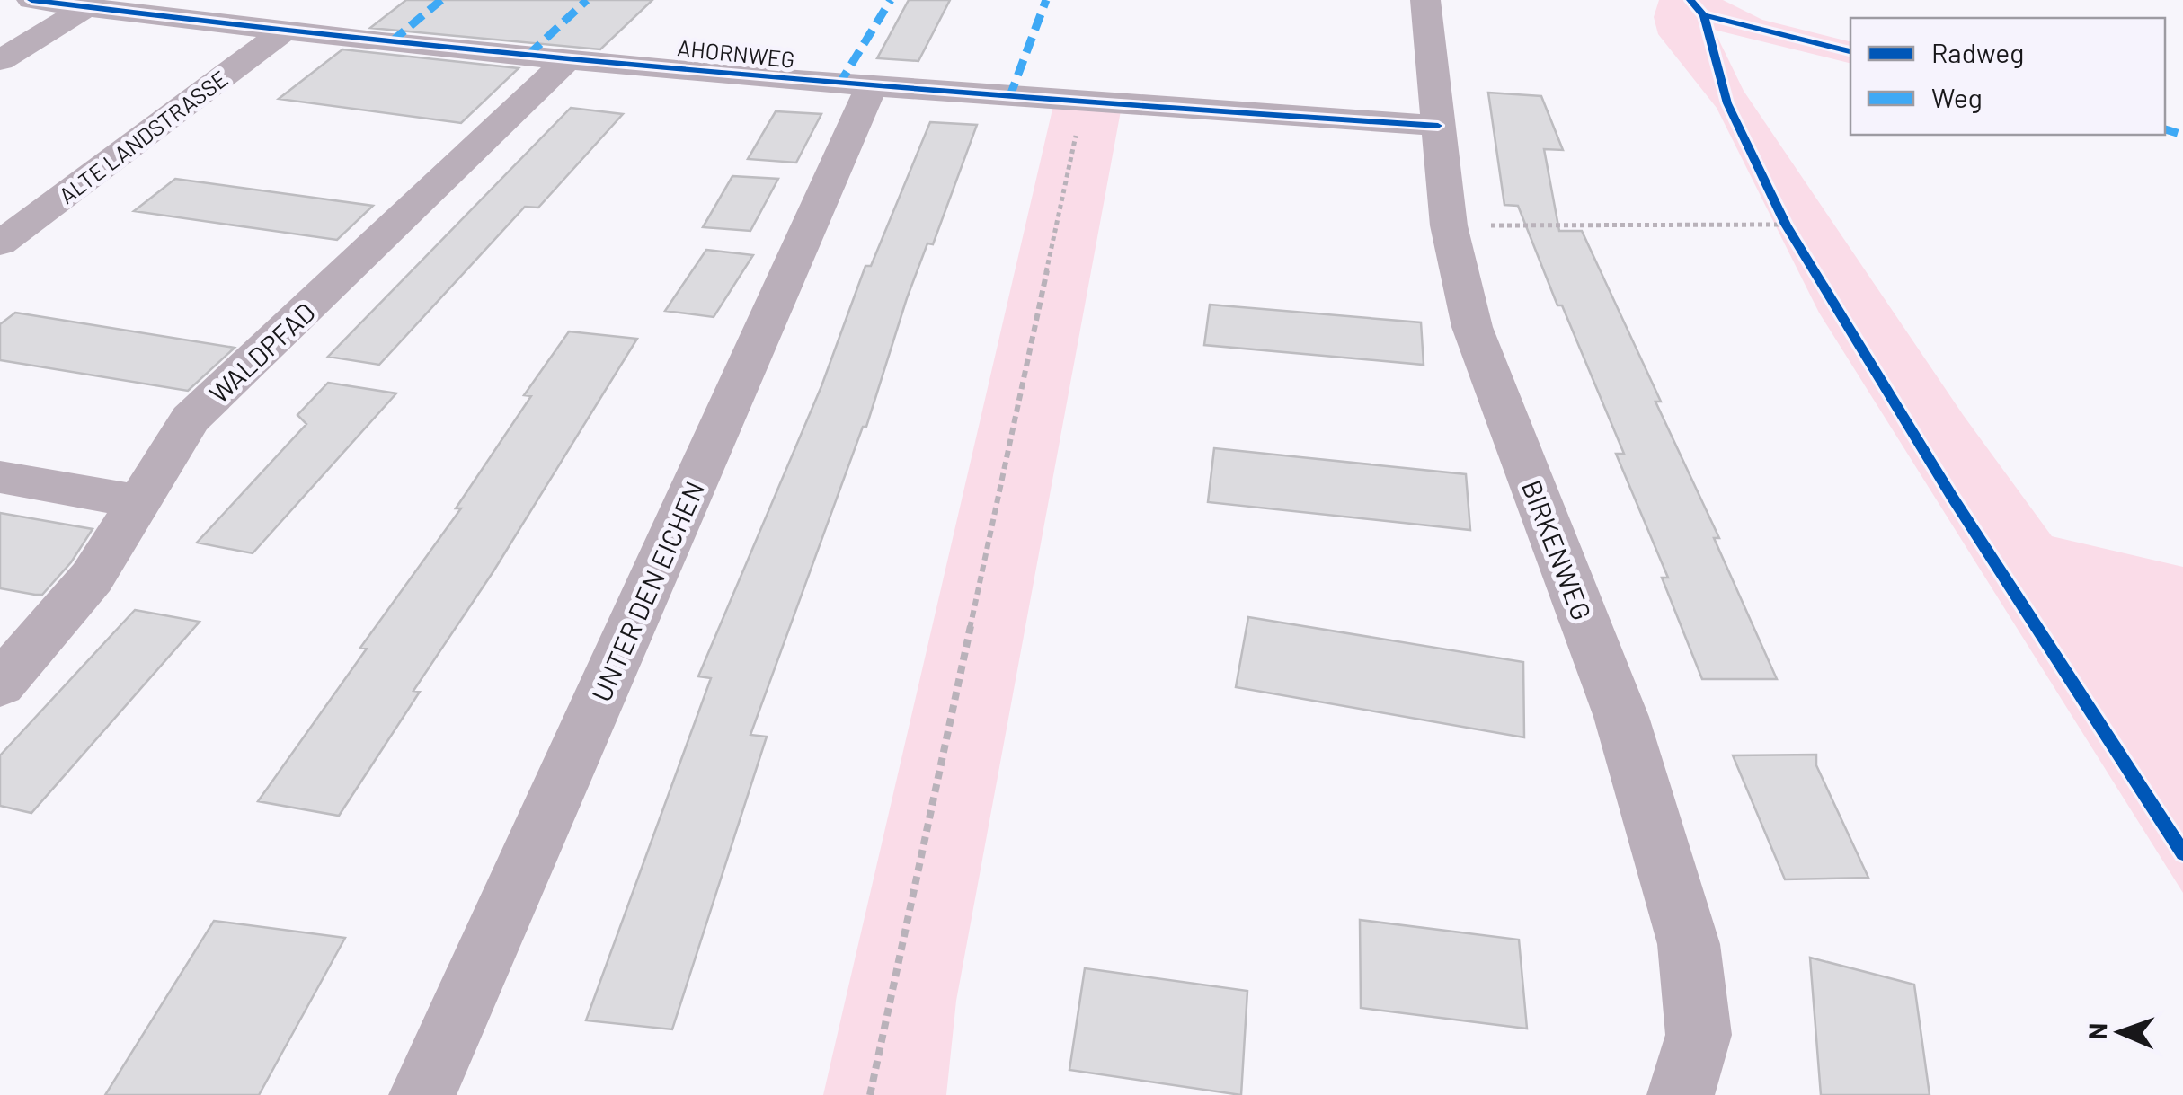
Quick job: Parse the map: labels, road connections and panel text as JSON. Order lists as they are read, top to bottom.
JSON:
{
  "streets": {
    "street": [
      "AHORNWEG",
      "ALTE LANDSTRASSE",
      "WALDPFAD",
      "BIRKENWEG",
      "UNTER DEN EICHEN"
    ]
  },
  "crossings": [
    ["AHORNWEG", "ALTE LANDSTRASSE"],
    ["AHORNWEG", "WALDPFAD"],
    ["AHORNWEG", "BIRKENWEG"],
    ["AHORNWEG", "UNTER DEN EICHEN"]
  ],
  "legend": ["Radweg", "Weg"],
  "north": "left"
}
